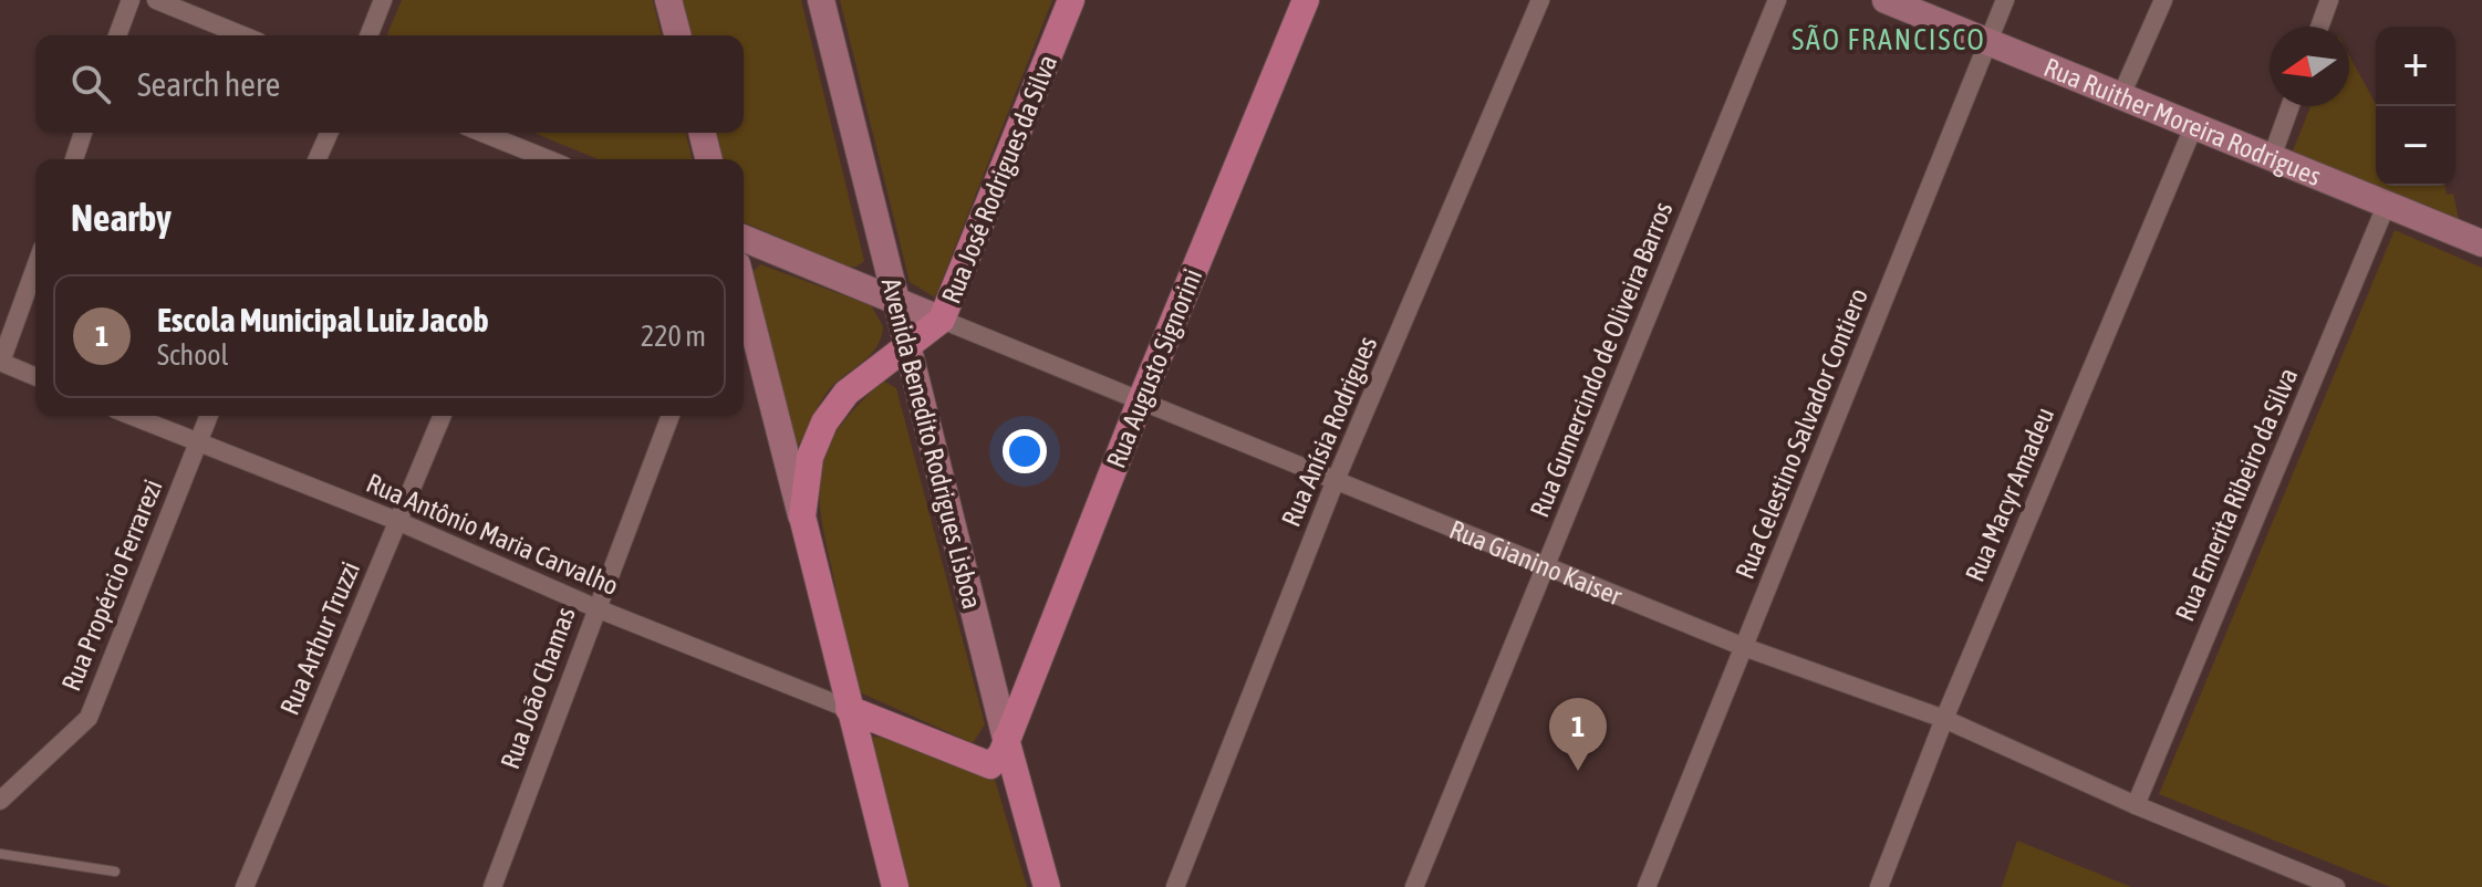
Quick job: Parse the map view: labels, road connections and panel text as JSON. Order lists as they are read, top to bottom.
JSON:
{
  "streets": {
    "main road": [
      "Rua Ruither Moreira Rodrigues",
      "Rua José Rodrigues da Silva",
      "Rua Augusto Signorini",
      "Avenida Benedito Rodrigues Lisboa",
      "Rua Gianino Kaiser"
    ],
    "street": [
      "Rua Gumercindo de Oliveira Barros",
      "Rua Anísia Rodrigues",
      "Rua Celestino Salvador Contiero",
      "Rua Macyr Amadeu",
      "Rua Emerita Ribeiro da Silva",
      "Rua Antônio Maria Carvalho",
      "Rua Propércio Ferrarezi",
      "Rua Arthur Truzzi",
      "Rua João Chamas"
    ]
  },
  "crossings": [
    ["Rua Ruither Moreira Rodrigues", "Rua Celestino Salvador Contiero"],
    ["Rua Ruither Moreira Rodrigues", "Rua Macyr Amadeu"],
    ["Rua Ruither Moreira Rodrigues", "Rua Emerita Ribeiro da Silva"],
    ["Rua José Rodrigues da Silva", "Avenida Benedito Rodrigues Lisboa"],
    ["Rua José Rodrigues da Silva", "Rua Gianino Kaiser"],
    ["Rua Gumercindo de Oliveira Barros", "Rua Gianino Kaiser"],
    ["Rua Augusto Signorini", "Avenida Benedito Rodrigues Lisboa"],
    ["Rua Augusto Signorini", "Rua Gianino Kaiser"],
    ["Rua Anísia Rodrigues", "Rua Gianino Kaiser"],
    ["Rua Celestino Salvador Contiero", "Rua Gianino Kaiser"],
    ["Avenida Benedito Rodrigues Lisboa", "Rua Gianino Kaiser"],
    ["Rua Macyr Amadeu", "Rua Gianino Kaiser"],
    ["Rua Emerita Ribeiro da Silva", "Rua Gianino Kaiser"],
    ["Rua Antônio Maria Carvalho", "Rua Propércio Ferrarezi"],
    ["Rua Antônio Maria Carvalho", "Rua Arthur Truzzi"],
    ["Rua Antônio Maria Carvalho", "Rua João Chamas"]
  ],
  "districts": ["SÃO FRANCISCO"],
  "north": "left",
  "page": {
    "map_buttons": ["+", "−"],
    "search": "Search here",
    "heading": "Nearby",
    "list": [
      {
        "mark": "1",
        "name": "Escola Municipal Luiz Jacob",
        "note": "School",
        "value": "220 m"
      }
    ],
    "pins": "1"
  }
}
